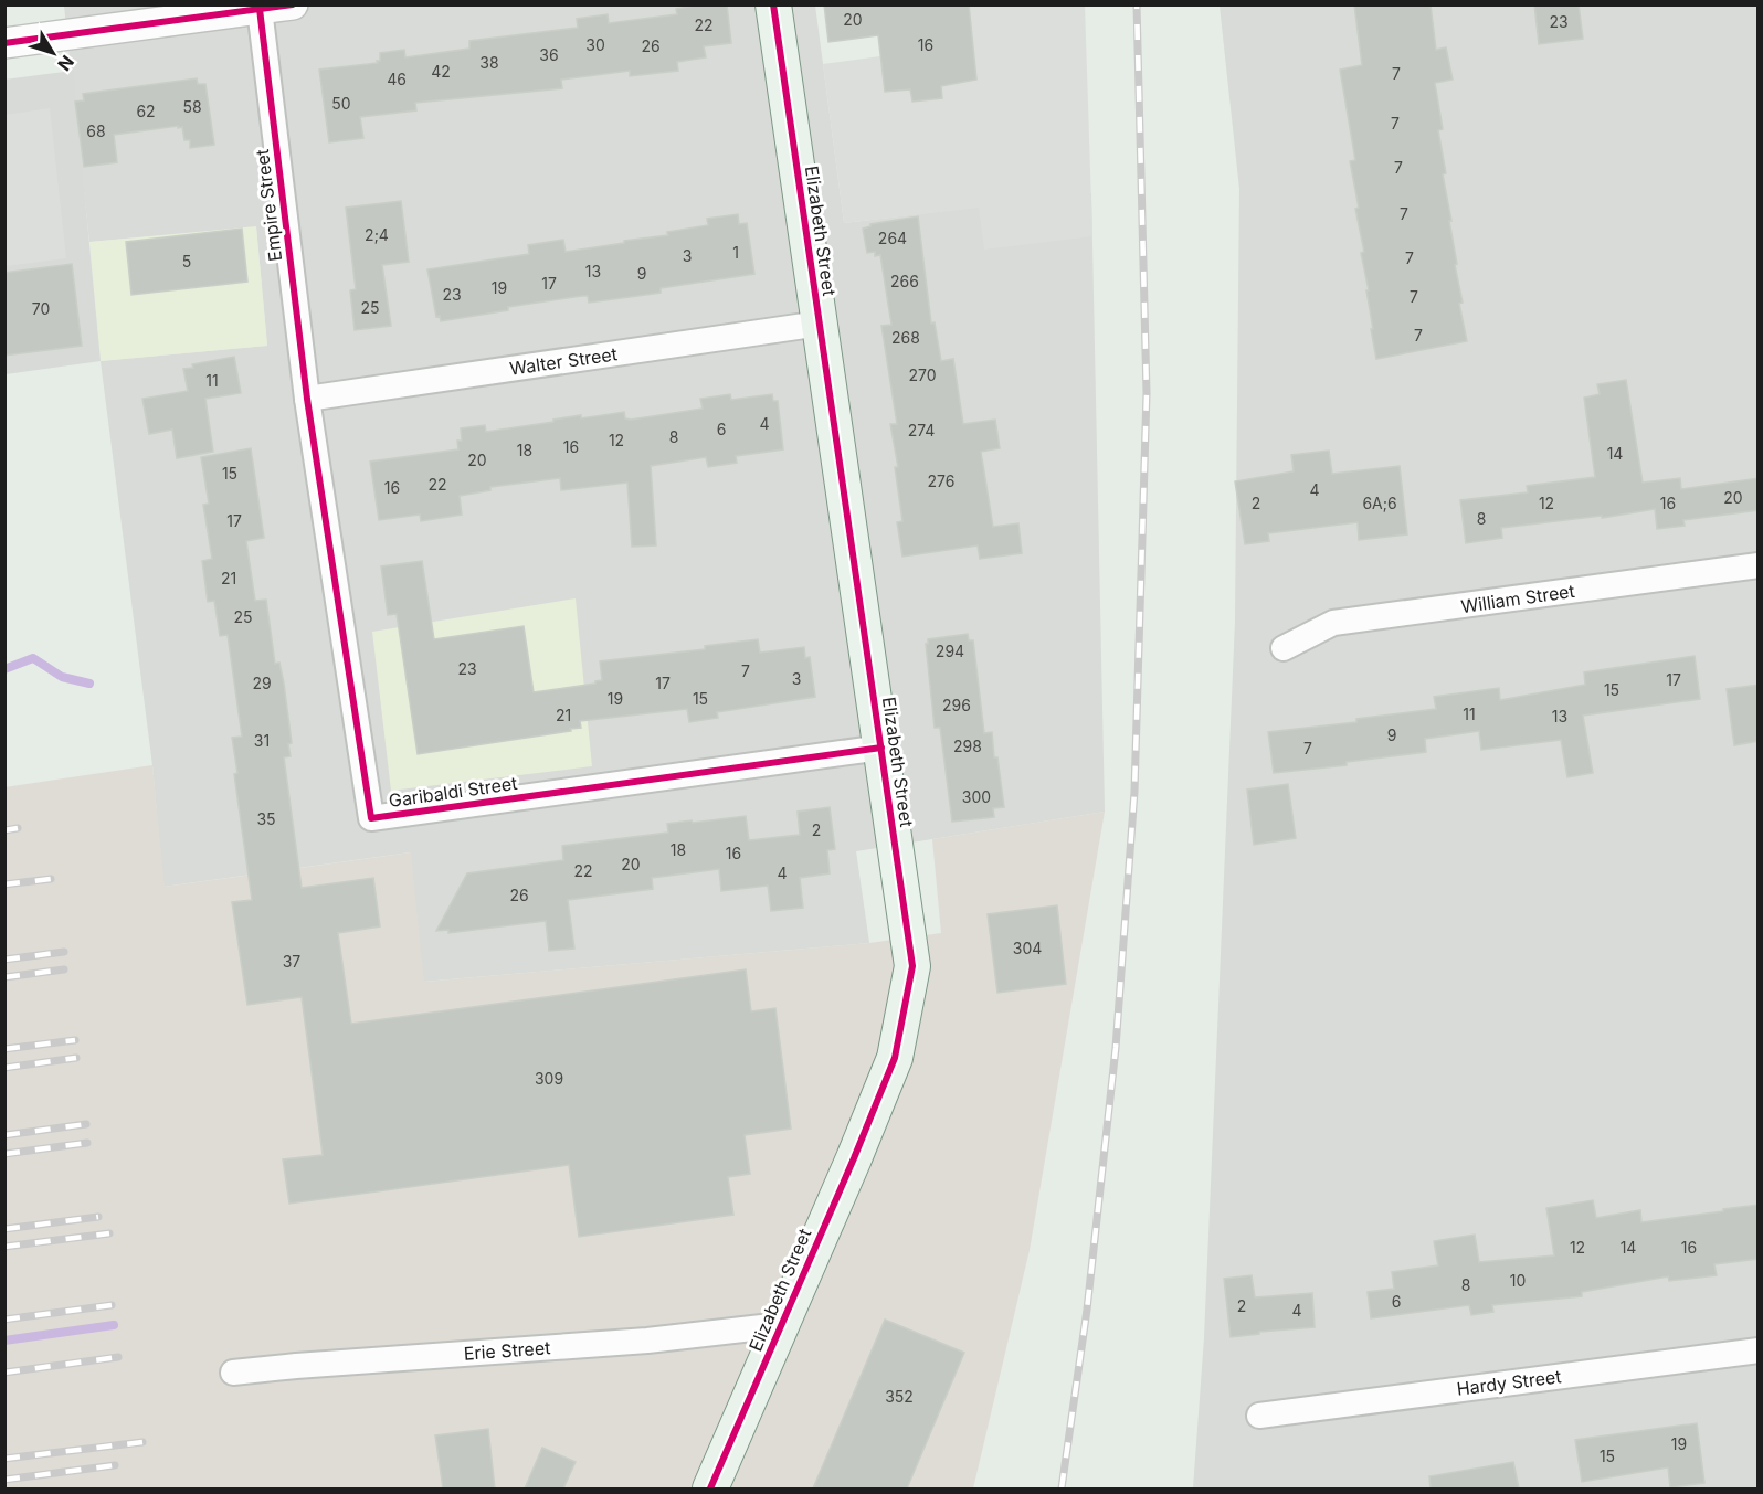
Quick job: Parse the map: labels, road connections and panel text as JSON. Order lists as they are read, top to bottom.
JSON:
{
  "streets": {
    "main road": ["Elizabeth Street"],
    "street": [
      "Empire Street",
      "Walter Street",
      "William Street",
      "Garibaldi Street",
      "Erie Street",
      "Hardy Street"
    ]
  },
  "crossings": [
    ["Empire Street", "Walter Street"],
    ["Empire Street", "Garibaldi Street"],
    ["Elizabeth Street", "Walter Street"],
    ["Elizabeth Street", "Garibaldi Street"],
    ["Elizabeth Street", "Erie Street"],
    ["Walter Street", "Garibaldi Street"]
  ],
  "house_numbers": [
    "20",
    "23",
    "22",
    "30",
    "16",
    "26",
    "36",
    "38",
    "42",
    "7",
    "46",
    "50",
    "58",
    "62",
    "7",
    "68",
    "7",
    "7",
    "2;4",
    "264",
    "1",
    "3",
    "7",
    "5",
    "13",
    "9",
    "266",
    "17",
    "19",
    "23",
    "7",
    "25",
    "70",
    "7",
    "268",
    "270",
    "11",
    "4",
    "6",
    "274",
    "8",
    "12",
    "16",
    "18",
    "14",
    "20",
    "15",
    "276",
    "22",
    "16",
    "4",
    "20",
    "2",
    "6A;6",
    "12",
    "16",
    "8",
    "17",
    "21",
    "25",
    "294",
    "23",
    "7",
    "3",
    "17",
    "29",
    "17",
    "15",
    "19",
    "15",
    "296",
    "11",
    "21",
    "13",
    "9",
    "31",
    "298",
    "7",
    "300",
    "35",
    "2",
    "18",
    "16",
    "20",
    "22",
    "4",
    "26",
    "304",
    "37",
    "309",
    "12",
    "14",
    "16",
    "10",
    "8",
    "6",
    "2",
    "4",
    "352",
    "19",
    "15"
  ],
  "north": "bottom right"
}
